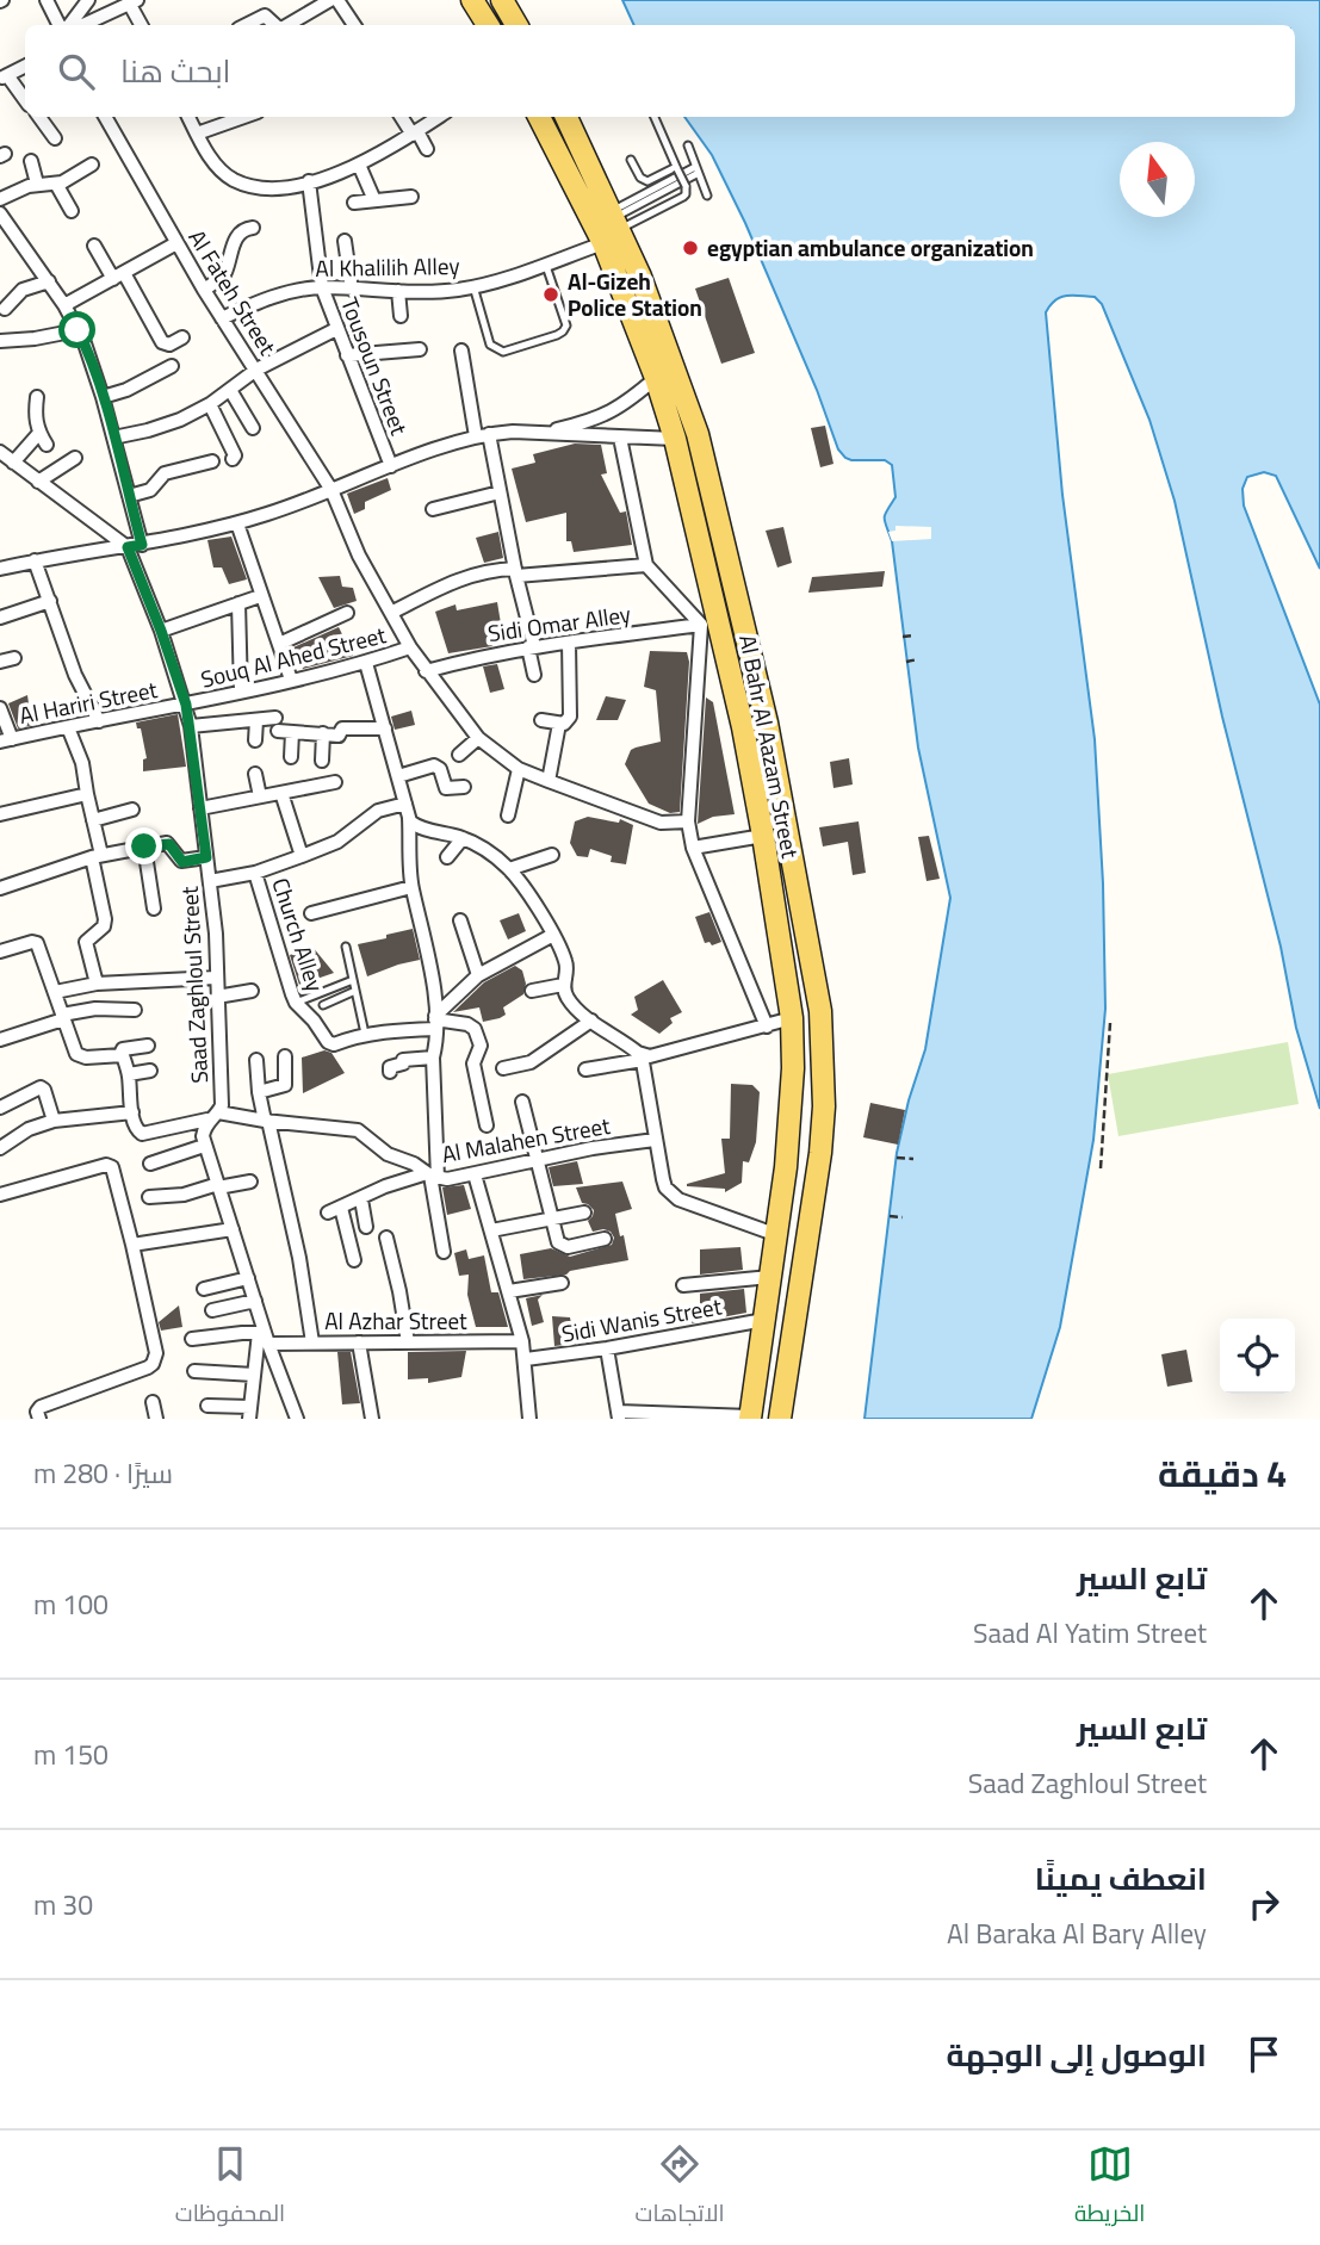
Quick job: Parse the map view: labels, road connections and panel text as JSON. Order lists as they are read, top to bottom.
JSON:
{
  "streets": {
    "main road": ["Al Bahr Al Aazam Street"],
    "street": [
      "Al Khalilih Alley",
      "Al Fateh Street",
      "Tousoun Street",
      "Sidi Omar Alley",
      "Souq Al Ahed Street",
      "Al Hariri Street",
      "Church Alley",
      "Saad Zaghloul Street",
      "Al Malahen Street",
      "Sidi Wanis Street",
      "Al Azhar Street"
    ]
  },
  "crossings": [
    ["Al Khalilih Alley", "Al Fateh Street"],
    ["Al Khalilih Alley", "Tousoun Street"],
    ["Al Khalilih Alley", "Al Bahr Al Aazam Street"],
    ["Al Fateh Street", "Sidi Omar Alley"],
    ["Al Fateh Street", "Souq Al Ahed Street"],
    ["Souq Al Ahed Street", "Al Hariri Street"],
    ["Souq Al Ahed Street", "Saad Zaghloul Street"],
    ["Al Hariri Street", "Saad Zaghloul Street"],
    ["Al Bahr Al Aazam Street", "Sidi Wanis Street"],
    ["Saad Zaghloul Street", "Al Malahen Street"],
    ["Saad Zaghloul Street", "Al Azhar Street"]
  ],
  "places": ["egyptian ambulance organization", "Al-Gizeh Police Station"],
  "north": "top",
  "page": {
    "search": "ابحث هنا",
    "heading": ["4 دقيقة", "سيرًا · 280 m"],
    "list": [
      ["تابع السير", "Saad Al Yatim Street", "100 m"],
      ["تابع السير", "Saad Zaghloul Street", "150 m"],
      ["انعطف يمينًا", "Al Baraka Al Bary Alley", "30 m"],
      "الوصول إلى الوجهة"
    ],
    "nav": ["الخريطة", "الاتجاهات", "المحفوظات"]
  }
}
